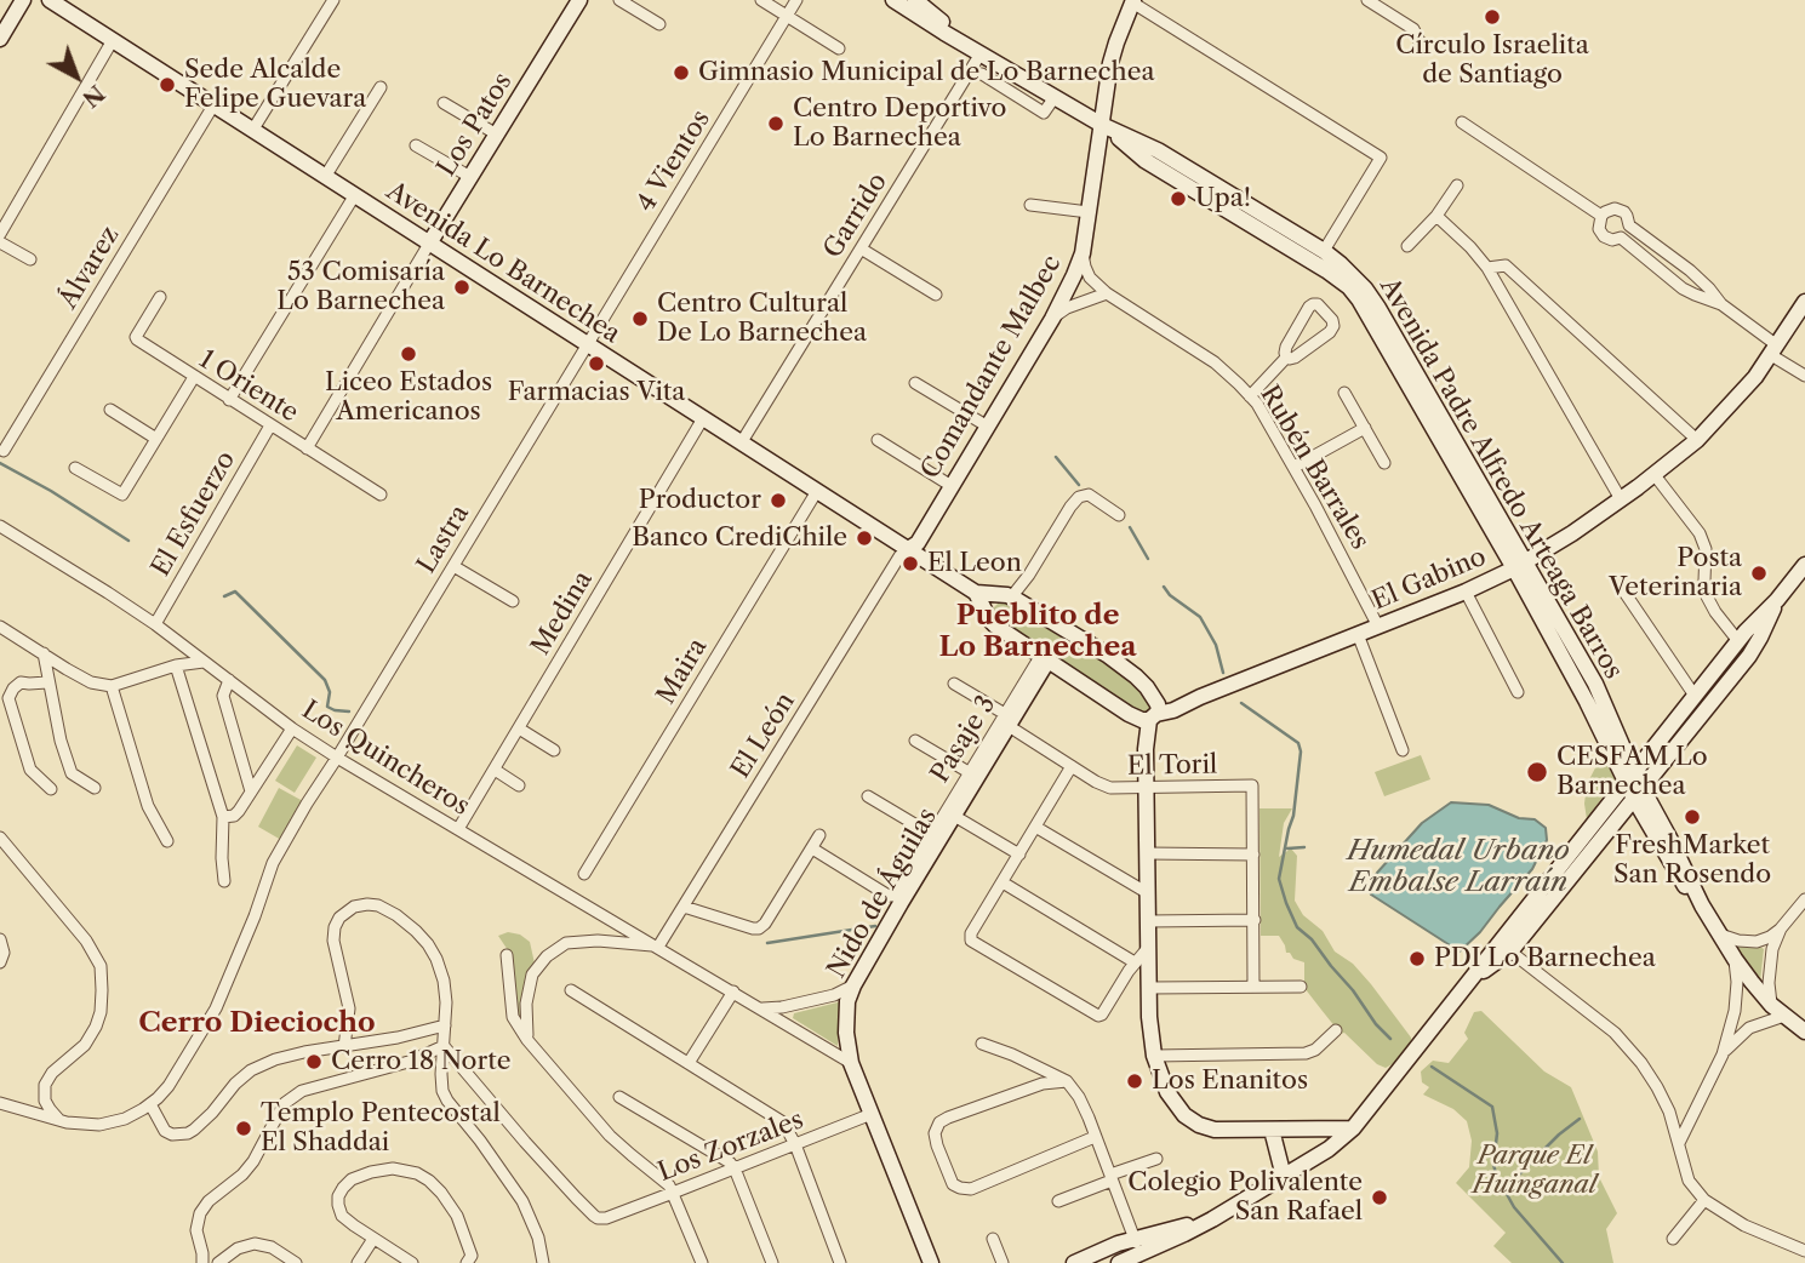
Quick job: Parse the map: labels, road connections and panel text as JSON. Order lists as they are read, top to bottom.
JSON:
{
  "streets": {
    "main road": [
      "Los Patos",
      "Avenida Lo Barnechea",
      "Comandante Malbec",
      "Avenida Padre Alfredo Arteaga Barros",
      "El Gabino",
      "Nido de Águilas"
    ],
    "street": [
      "4 Vientos",
      "Garrido",
      "Álvarez",
      "1 Oriente",
      "Rubén Barrales",
      "El Esfuerzo",
      "Lastra",
      "Medina",
      "Maira",
      "El León",
      "Pasaje 3",
      "Los Quincheros",
      "El Toril",
      "Los Zorzales"
    ]
  },
  "crossings": [
    ["Los Patos", "Avenida Lo Barnechea"],
    ["Los Patos", "1 Oriente"],
    ["4 Vientos", "Avenida Lo Barnechea"],
    ["4 Vientos", "Lastra"],
    ["Garrido", "Avenida Lo Barnechea"],
    ["Garrido", "Avenida Padre Alfredo Arteaga Barros"],
    ["Avenida Lo Barnechea", "Álvarez"],
    ["Avenida Lo Barnechea", "Comandante Malbec"],
    ["Avenida Lo Barnechea", "Lastra"],
    ["Avenida Lo Barnechea", "El Gabino"],
    ["Avenida Lo Barnechea", "Medina"],
    ["Avenida Lo Barnechea", "Maira"],
    ["Avenida Lo Barnechea", "El León"],
    ["Comandante Malbec", "Rubén Barrales"],
    ["Comandante Malbec", "Avenida Padre Alfredo Arteaga Barros"],
    ["Comandante Malbec", "El León"],
    ["1 Oriente", "El Esfuerzo"],
    ["Rubén Barrales", "El Gabino"],
    ["Avenida Padre Alfredo Arteaga Barros", "El Gabino"],
    ["El Esfuerzo", "Los Quincheros"],
    ["Lastra", "Los Quincheros"],
    ["Medina", "Los Quincheros"],
    ["El León", "Los Quincheros"],
    ["Pasaje 3", "El Toril"],
    ["Pasaje 3", "Nido de Águilas"],
    ["Los Quincheros", "Nido de Águilas"],
    ["El Toril", "Nido de Águilas"],
    ["Nido de Águilas", "Los Zorzales"]
  ],
  "districts": ["Pueblito de Lo Barnechea", "Cerro Dieciocho"],
  "water": ["Humedal Urbano Embalse Larraín"],
  "parks": ["Parque El Huinganal"],
  "places": [
    "Círculo Israelita de Santiago",
    "Gimnasio Municipal de Lo Barnechea",
    "Sede Alcalde Felipe Guevara",
    "Centro Deportivo Lo Barnechea",
    "Upa!",
    "53 Comisaría Lo Barnechea",
    "Centro Cultural De Lo Barnechea",
    "Liceo Estados Americanos",
    "Farmacias Vita",
    "Productor",
    "Banco CrediChile",
    "El Leon",
    "Posta Veterinaria",
    "CESFAM Lo Barnechea",
    "FreshMarket San Rosendo",
    "PDI Lo Barnechea",
    "Cerro 18 Norte",
    "Los Enanitos",
    "Templo Pentecostal El Shaddai",
    "Colegio Polivalente San Rafael"
  ],
  "north": "bottom right"
}
